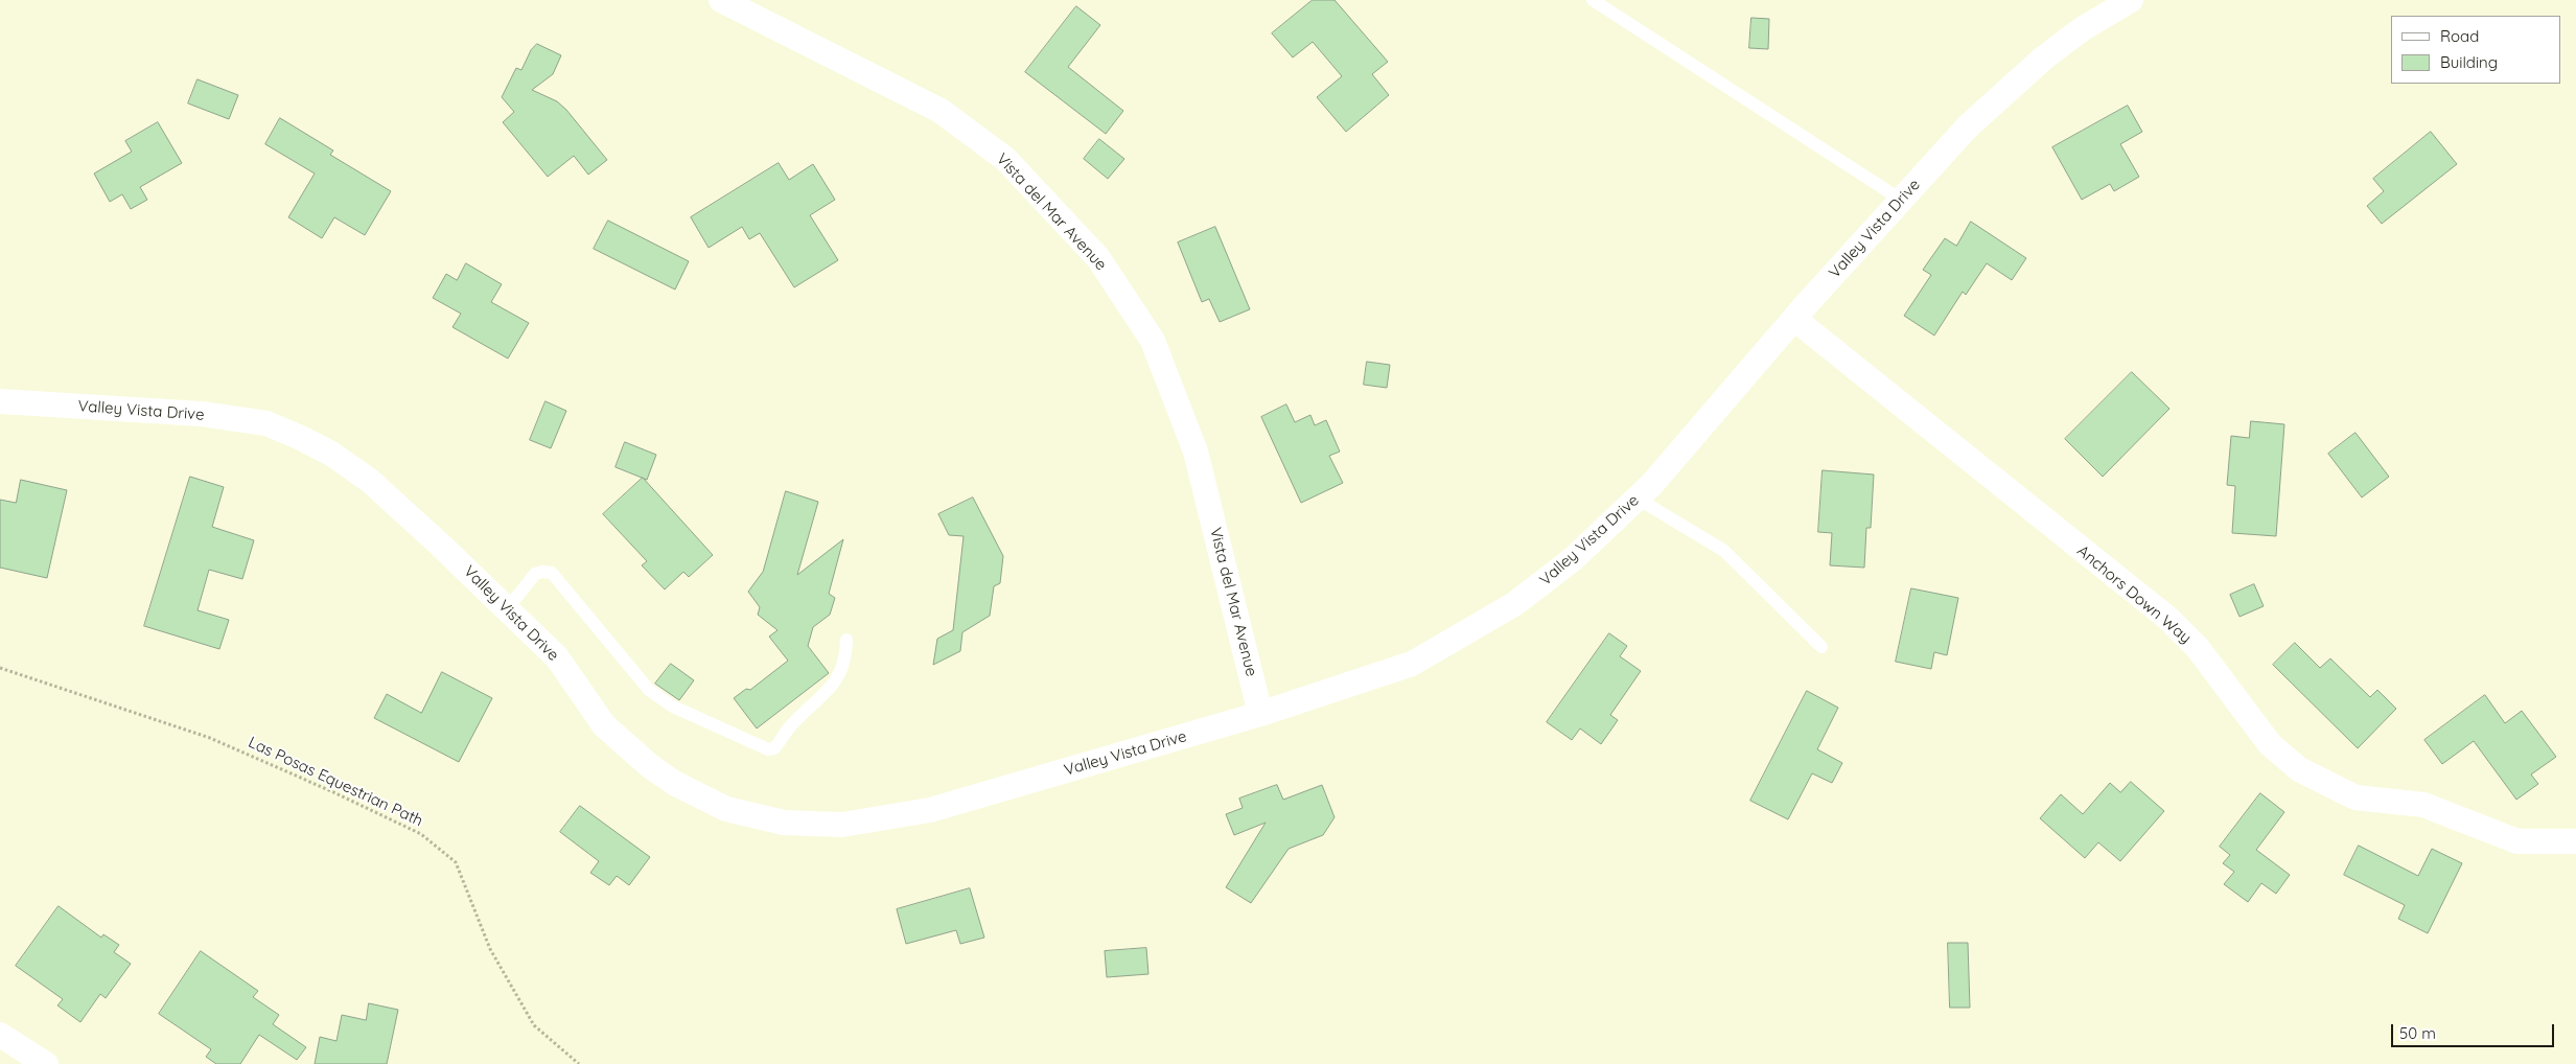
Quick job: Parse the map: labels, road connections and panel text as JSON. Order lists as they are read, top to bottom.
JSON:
{
  "streets": {
    "street": ["Vista del Mar Avenue", "Valley Vista Drive", "Anchors Down Way"],
    "path": ["Las Posas Equestrian Path"]
  },
  "crossings": [
    ["Vista del Mar Avenue", "Valley Vista Drive"],
    ["Valley Vista Drive", "Anchors Down Way"]
  ],
  "legend": ["Road", "Building"],
  "scale_bar": "50 m"
}
